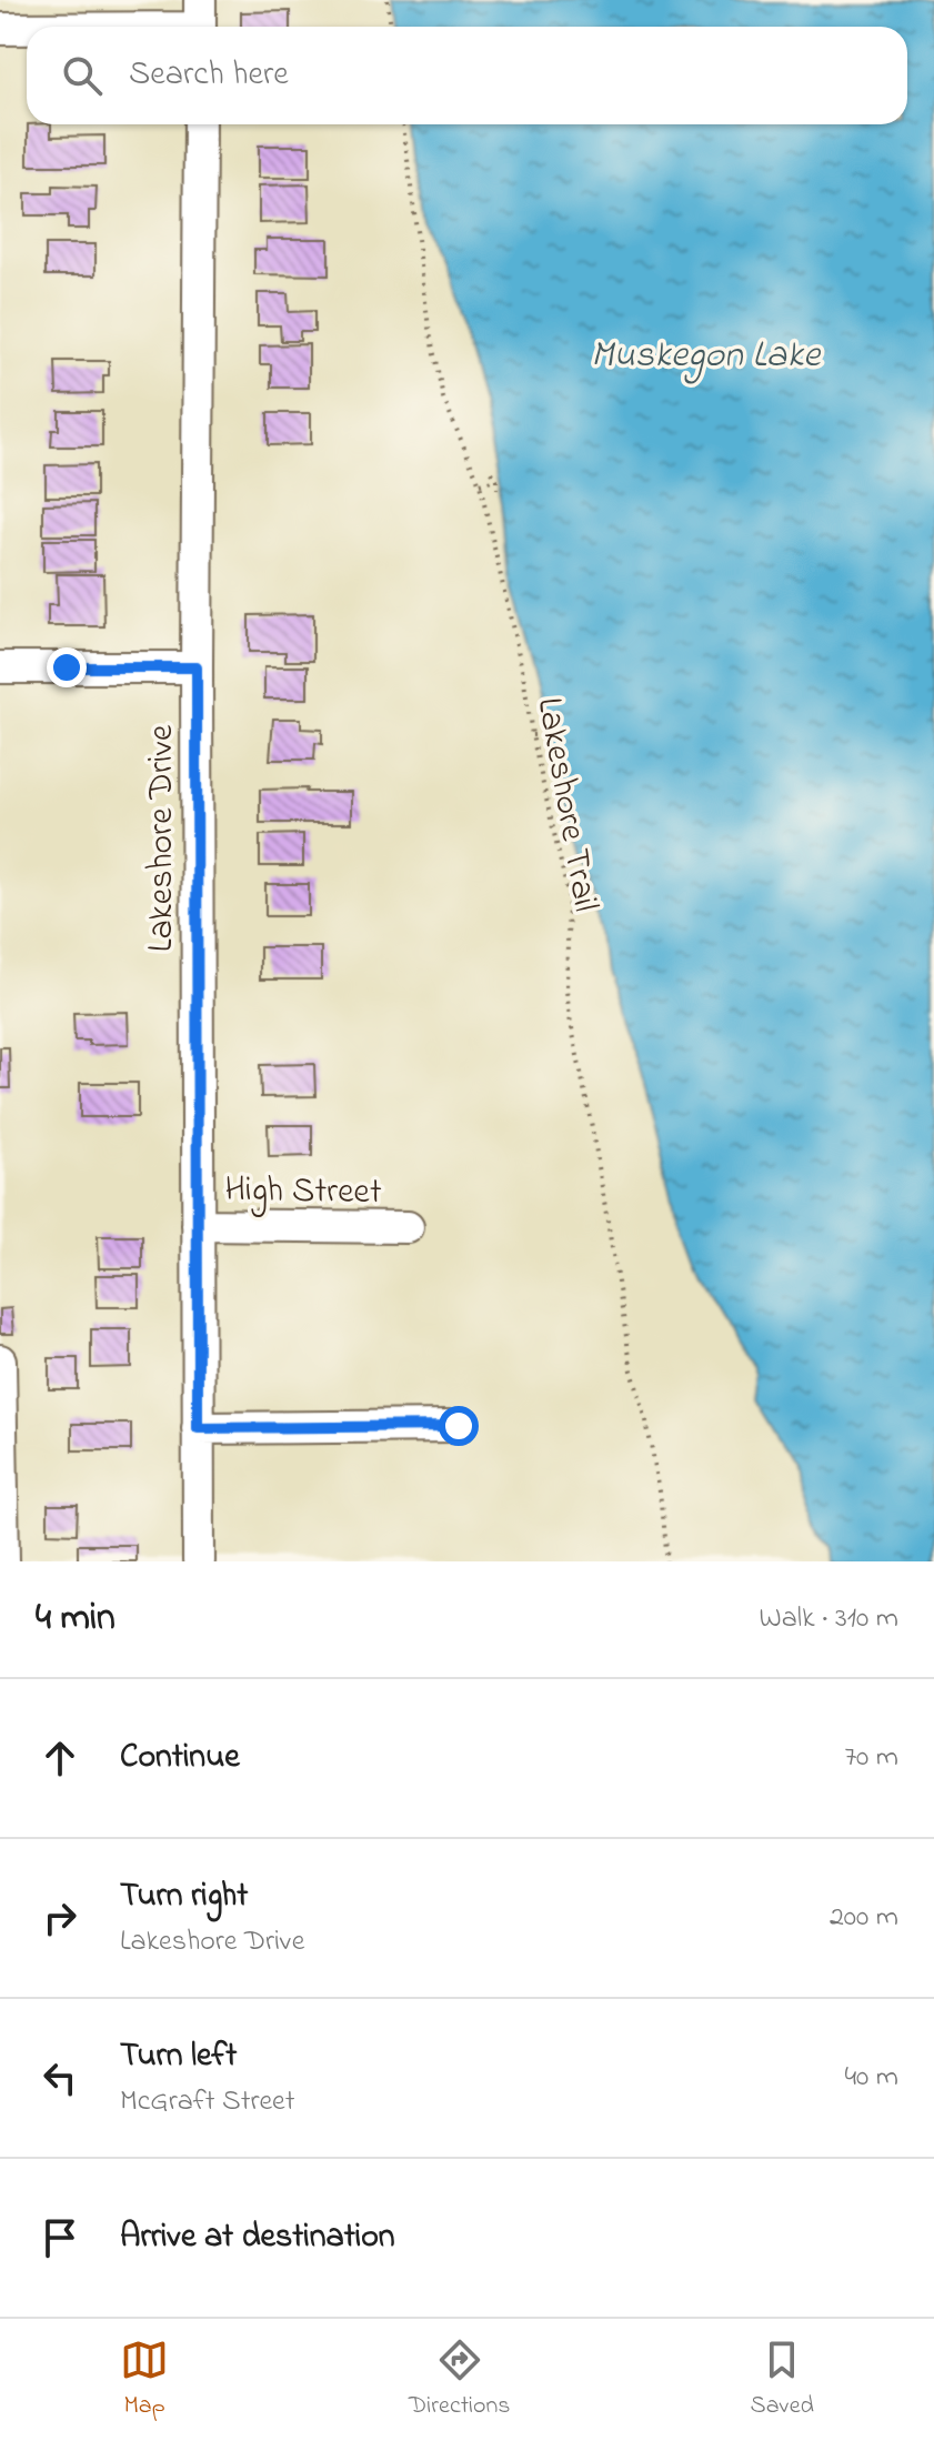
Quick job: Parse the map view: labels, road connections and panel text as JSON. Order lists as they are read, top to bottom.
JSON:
{
  "streets": {
    "street": ["Lakeshore Drive", "High Street"],
    "path": ["Lakeshore Trail"]
  },
  "crossings": [
    ["Lakeshore Drive", "High Street"]
  ],
  "water": ["Muskegon Lake"],
  "page": {
    "search": "Search here",
    "heading": ["4 min", "Walk · 310 m"],
    "list": [
      ["Continue", "70 m"],
      ["Turn right", "Lakeshore Drive", "200 m"],
      ["Turn left", "McGraft Street", "40 m"],
      "Arrive at destination"
    ],
    "nav": ["Map", "Directions", "Saved"]
  }
}
